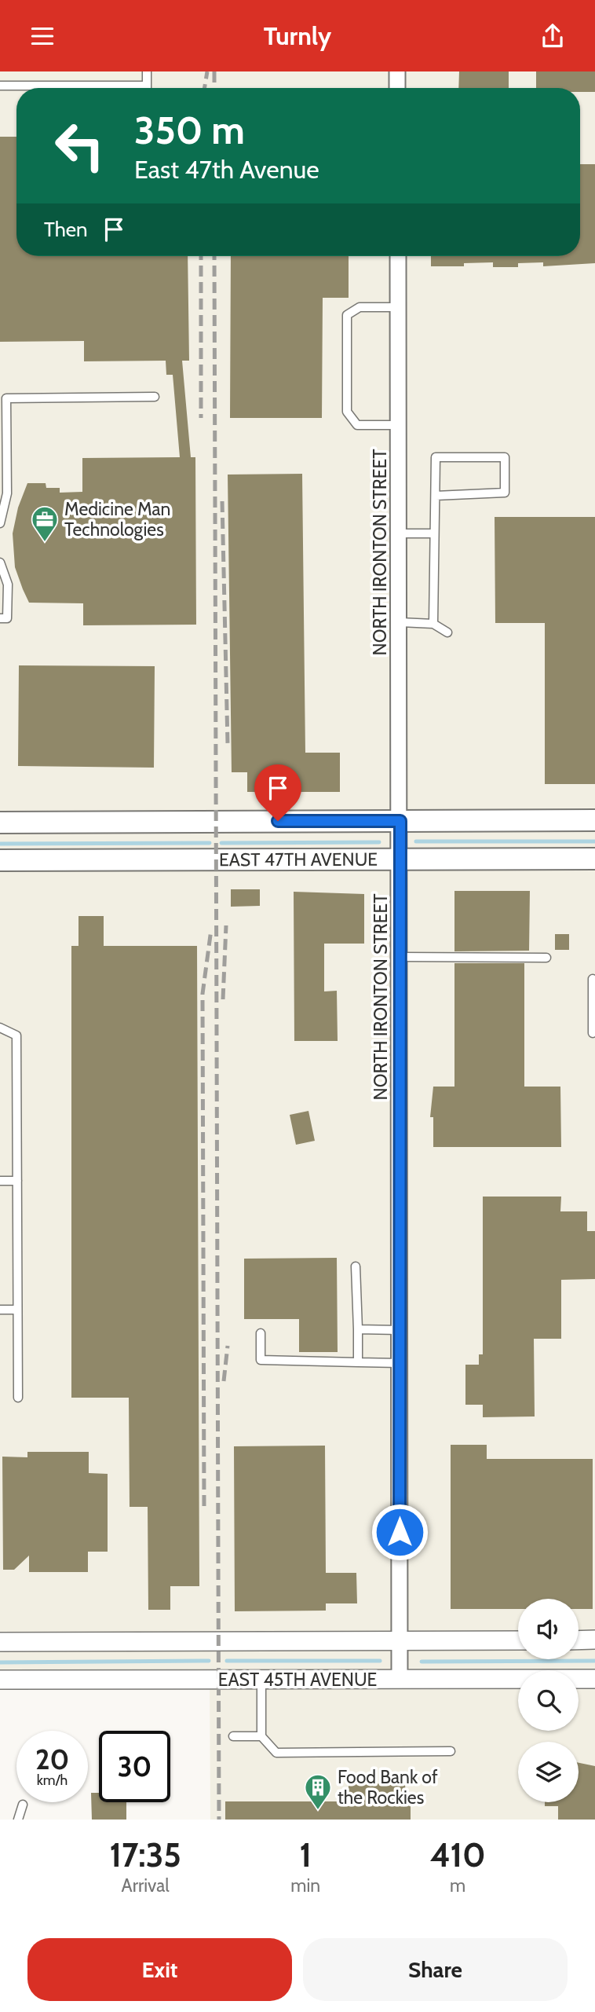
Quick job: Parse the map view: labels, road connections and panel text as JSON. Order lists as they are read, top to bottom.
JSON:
{
  "streets": {
    "main road": ["EAST 47TH AVENUE"],
    "street": ["NORTH IRONTON STREET", "EAST 45TH AVENUE"]
  },
  "crossings": [
    ["NORTH IRONTON STREET", "EAST 47TH AVENUE"],
    ["NORTH IRONTON STREET", "EAST 45TH AVENUE"]
  ],
  "places": {
    "office": ["Medicine Man Technologies"],
    "building": ["Food Bank of the Rockies"]
  },
  "page": {
    "header": "Turnly",
    "turn": ["350 m", "East 47th Avenue"],
    "then": "Then",
    "speed": "20 km/h",
    "limit": "30",
    "eta": [
      "17:35",
      "Arrival",
      "1",
      "min",
      "410",
      "m"
    ],
    "buttons": ["Exit", "Share"]
  }
}
